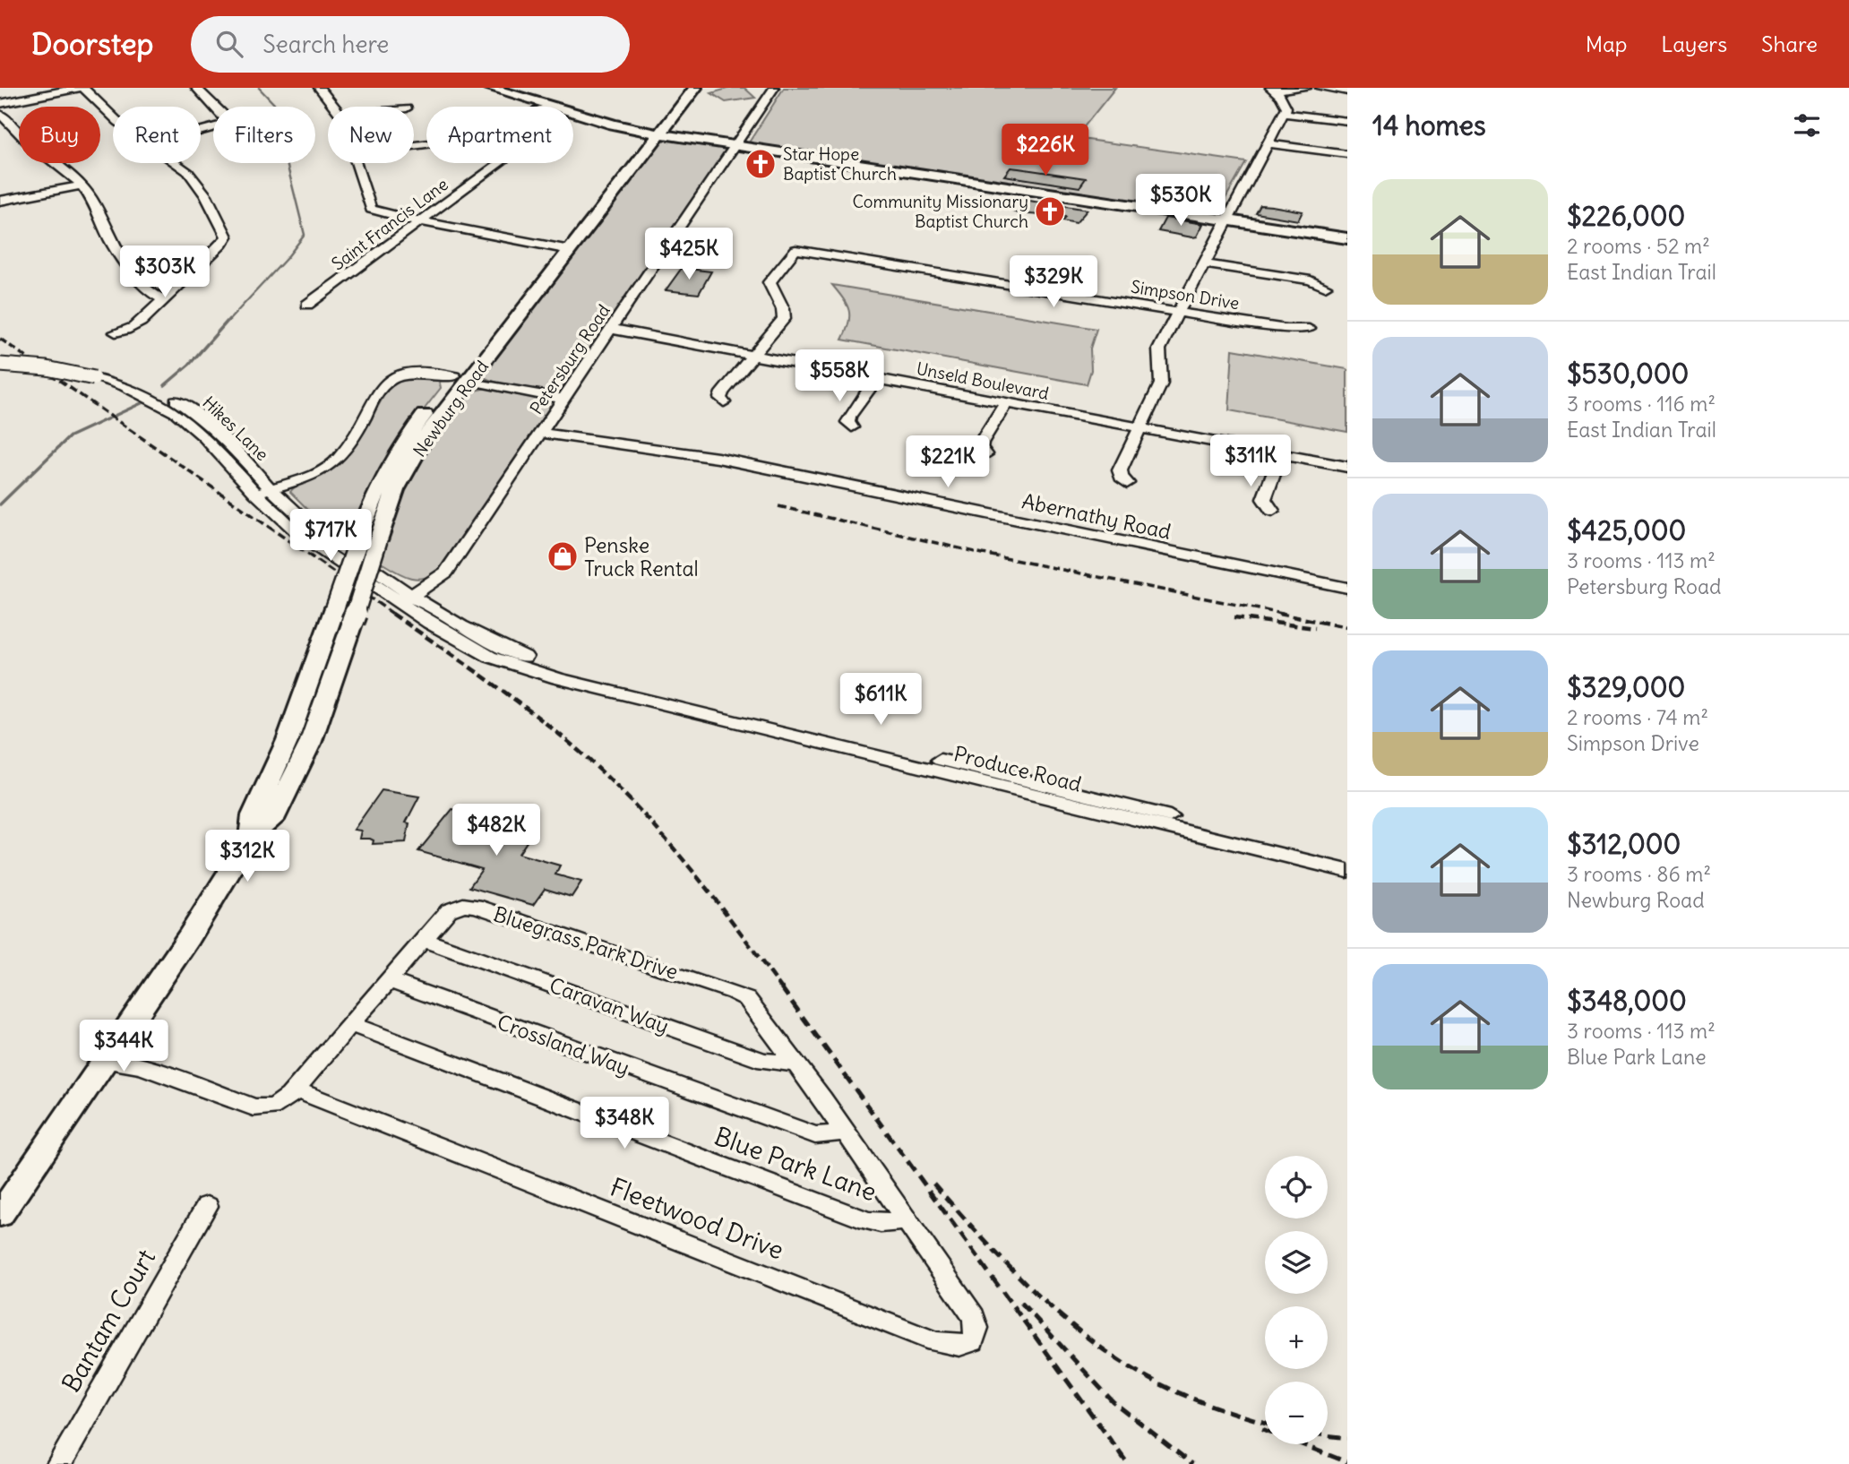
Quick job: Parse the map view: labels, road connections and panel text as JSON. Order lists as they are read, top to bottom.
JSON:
{
  "streets": {
    "main road": ["Newburg Road"],
    "street": [
      "Saint Francis Lane",
      "Simpson Drive",
      "Petersburg Road",
      "Unseld Boulevard",
      "Hikes Lane",
      "Abernathy Road",
      "Produce Road",
      "Bluegrass Park Drive",
      "Caravan Way",
      "Crossland Way",
      "Blue Park Lane",
      "Fleetwood Drive",
      "Bantam Court"
    ]
  },
  "crossings": [
    ["Simpson Drive", "Unseld Boulevard"],
    ["Petersburg Road", "Unseld Boulevard"],
    ["Petersburg Road", "Hikes Lane"],
    ["Petersburg Road", "Abernathy Road"],
    ["Petersburg Road", "Produce Road"],
    ["Newburg Road", "Bluegrass Park Drive"],
    ["Hikes Lane", "Produce Road"],
    ["Bluegrass Park Drive", "Caravan Way"],
    ["Bluegrass Park Drive", "Crossland Way"],
    ["Bluegrass Park Drive", "Blue Park Lane"],
    ["Bluegrass Park Drive", "Fleetwood Drive"]
  ],
  "places": {
    "church": ["Star Hope Baptist Church", "Community Missionary Baptist Church"],
    "shop": ["Penske Truck Rental"]
  },
  "page": {
    "header": "Doorstep",
    "search": "Search here",
    "nav": ["Map", "Layers", "Share"],
    "heading": "14 homes",
    "chip": [
      "Buy",
      "Rent",
      "Filters",
      "New",
      "Apartment"
    ],
    "price": [
      "$226K",
      "$530K",
      "$425K",
      "$303K",
      "$329K",
      "$558K",
      "$311K",
      "$221K",
      "$717K",
      "$611K",
      "$482K",
      "$312K",
      "$344K",
      "$348K"
    ],
    "list": [
      {
        "name": "$226,000",
        "note": "2 rooms · 52 m² · East Indian Trail"
      },
      {
        "name": "$530,000",
        "note": "3 rooms · 116 m² · East Indian Trail"
      },
      {
        "name": "$425,000",
        "note": "3 rooms · 113 m² · Petersburg Road"
      },
      {
        "name": "$329,000",
        "note": "2 rooms · 74 m² · Simpson Drive"
      },
      {
        "name": "$312,000",
        "note": "3 rooms · 86 m² · Newburg Road"
      },
      {
        "name": "$348,000",
        "note": "3 rooms · 113 m² · Blue Park Lane"
      }
    ],
    "map_buttons": ["+", "−"]
  }
}
